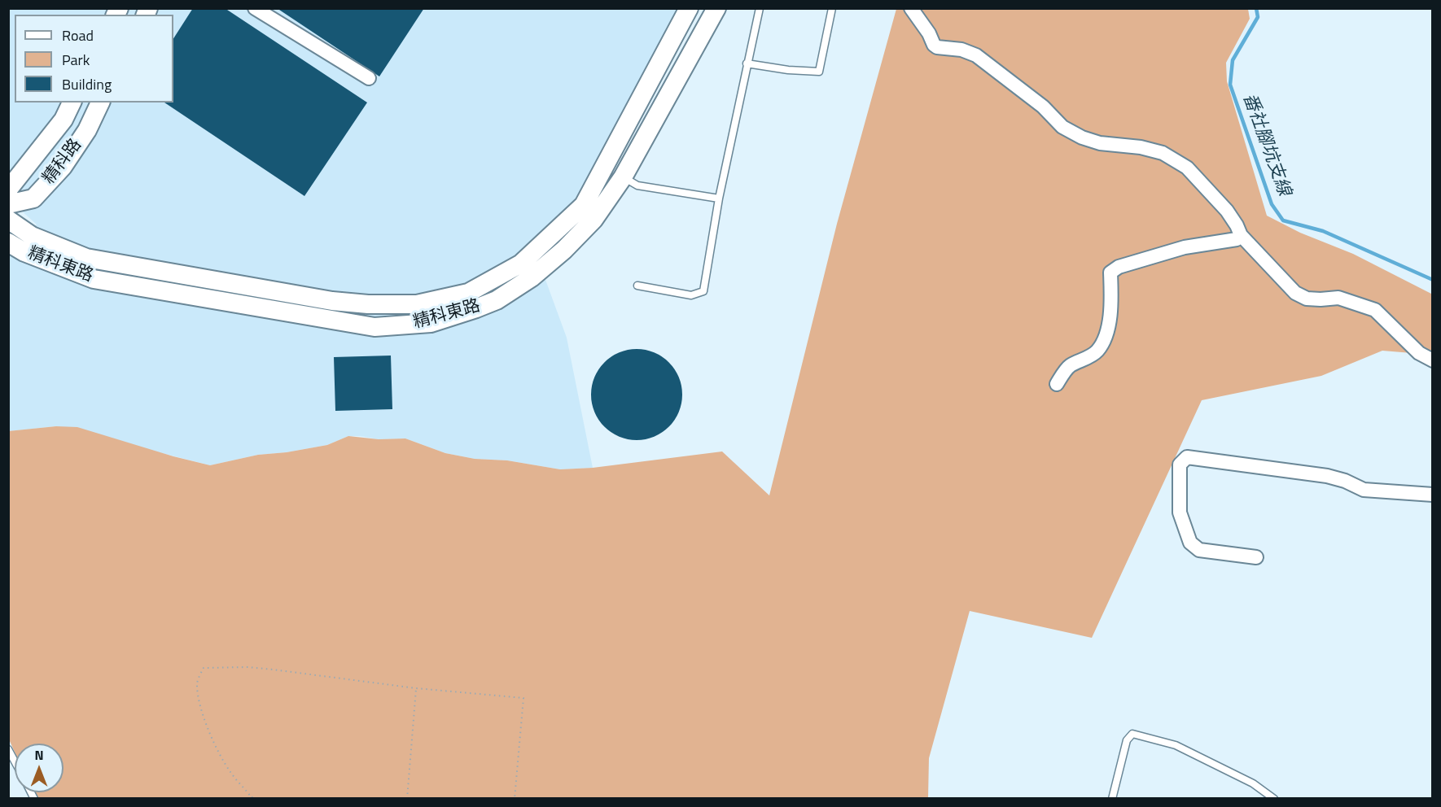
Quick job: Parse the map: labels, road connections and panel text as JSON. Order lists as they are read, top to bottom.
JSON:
{
  "streets": {
    "street": ["精科路", "精科東路"]
  },
  "water": ["番社腳坑支線"],
  "legend": ["Road", "Park", "Building"],
  "north": "top"
}
